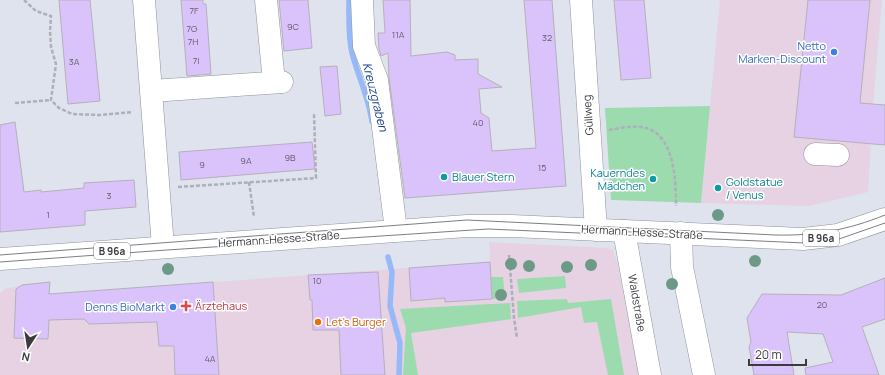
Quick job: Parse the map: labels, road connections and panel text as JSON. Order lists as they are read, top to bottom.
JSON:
{
  "streets": {
    "street": [
      "Güllweg",
      "Hermann-Hesse-Straße",
      "B 96a",
      "Waldstraße"
    ]
  },
  "crossings": [
    ["Güllweg", "Hermann-Hesse-Straße"],
    ["Hermann-Hesse-Straße", "Waldstraße"]
  ],
  "water": ["Kreuzgraben"],
  "places": {
    "other": [
      "Netto Marken-Discount",
      "Blauer Stern",
      "Kauerndes Mädchen",
      "Goldstatue / Venus",
      "Denns BioMarkt",
      "Let's Burger"
    ],
    "health": ["Ärztehaus"]
  },
  "house_numbers": [
    "7F",
    "9C",
    "7G",
    "11A",
    "32",
    "7H",
    "7I",
    "3A",
    "40",
    "9B",
    "9A",
    "9",
    "15",
    "3",
    "1",
    "10",
    "20",
    "4A"
  ],
  "scale_bar": "20 m",
  "north": "bottom"
}
